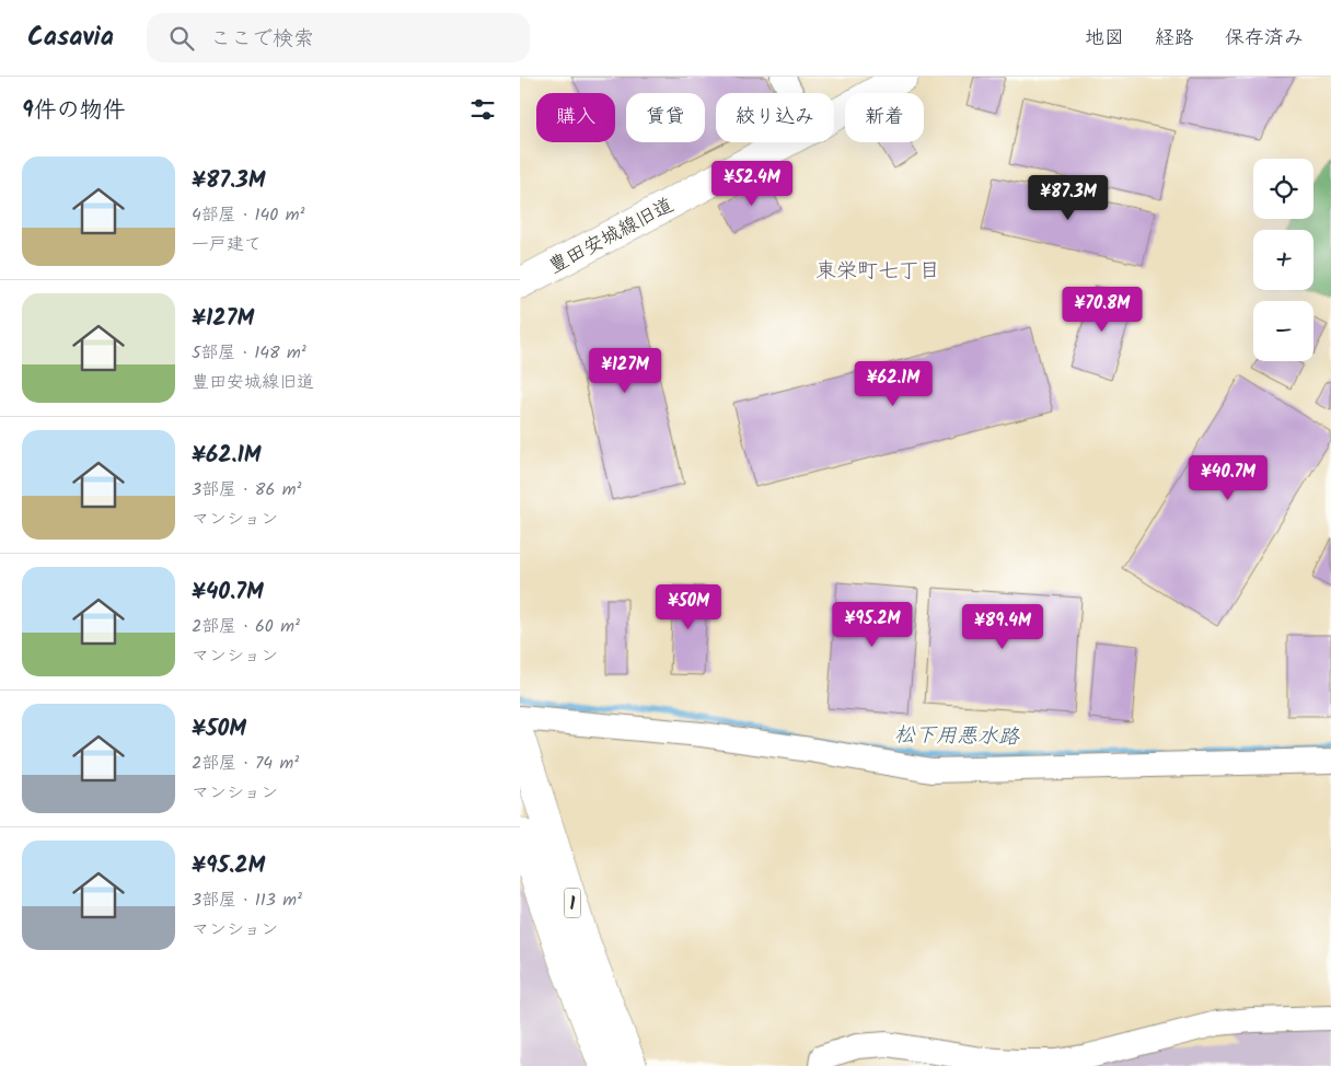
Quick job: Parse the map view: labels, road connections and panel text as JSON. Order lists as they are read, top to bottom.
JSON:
{
  "streets": {
    "main road": ["豊田安城線旧道", "1"]
  },
  "districts": ["東栄町七丁目"],
  "water": ["松下用悪水路"],
  "page": {
    "header": "Casavia",
    "search": "ここで検索",
    "nav": ["地図", "経路", "保存済み"],
    "heading": "9件の物件",
    "chip": [
      "購入",
      "賃貸",
      "絞り込み",
      "新着"
    ],
    "list": [
      {
        "name": "¥87.3M",
        "note": "4部屋 · 140 m² · 一戸建て"
      },
      {
        "name": "¥127M",
        "note": "5部屋 · 148 m² · 豊田安城線旧道"
      },
      {
        "name": "¥62.1M",
        "note": "3部屋 · 86 m² · マンション"
      },
      {
        "name": "¥40.7M",
        "note": "2部屋 · 60 m² · マンション"
      },
      {
        "name": "¥50M",
        "note": "2部屋 · 74 m² · マンション"
      },
      {
        "name": "¥95.2M",
        "note": "3部屋 · 113 m² · マンション"
      }
    ],
    "map_buttons": ["+", "−"],
    "price": [
      "¥52.4M",
      "¥87.3M",
      "¥70.8M",
      "¥127M",
      "¥62.1M",
      "¥40.7M",
      "¥50M",
      "¥95.2M",
      "¥89.4M"
    ]
  }
}
